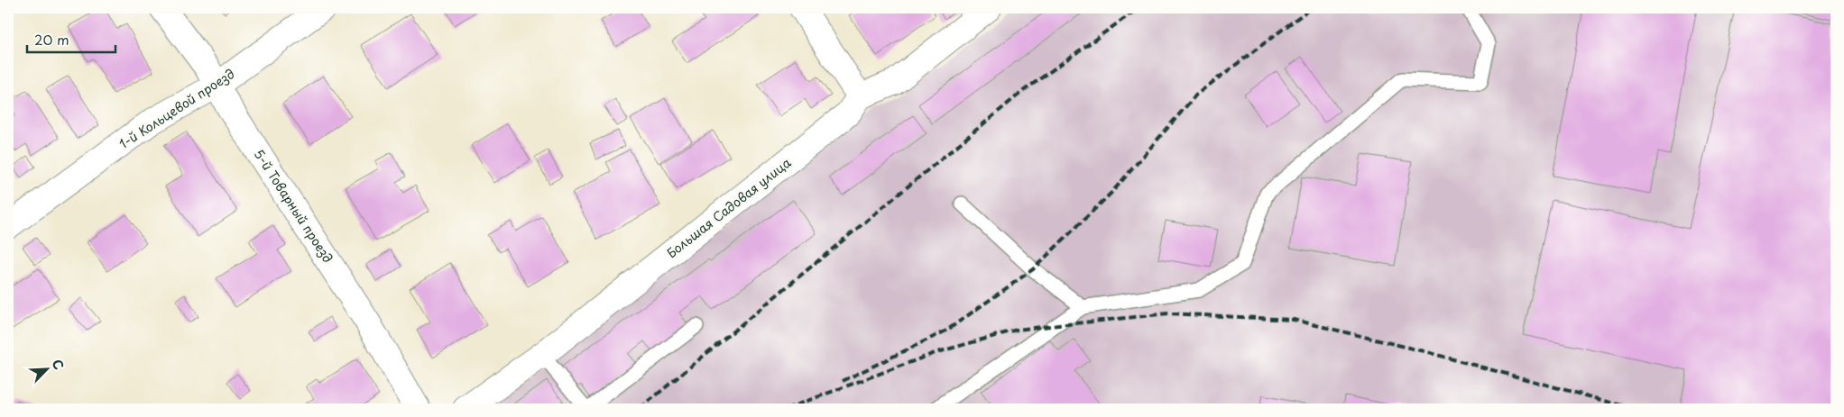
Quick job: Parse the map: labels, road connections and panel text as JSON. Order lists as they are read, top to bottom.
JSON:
{
  "streets": {
    "street": ["1-й Кольцевой проезд", "5-й Товарный проезд", "Большая Садовая улица"]
  },
  "crossings": [
    ["1-й Кольцевой проезд", "5-й Товарный проезд"]
  ],
  "scale_bar": "20 m",
  "north": "top right"
}
